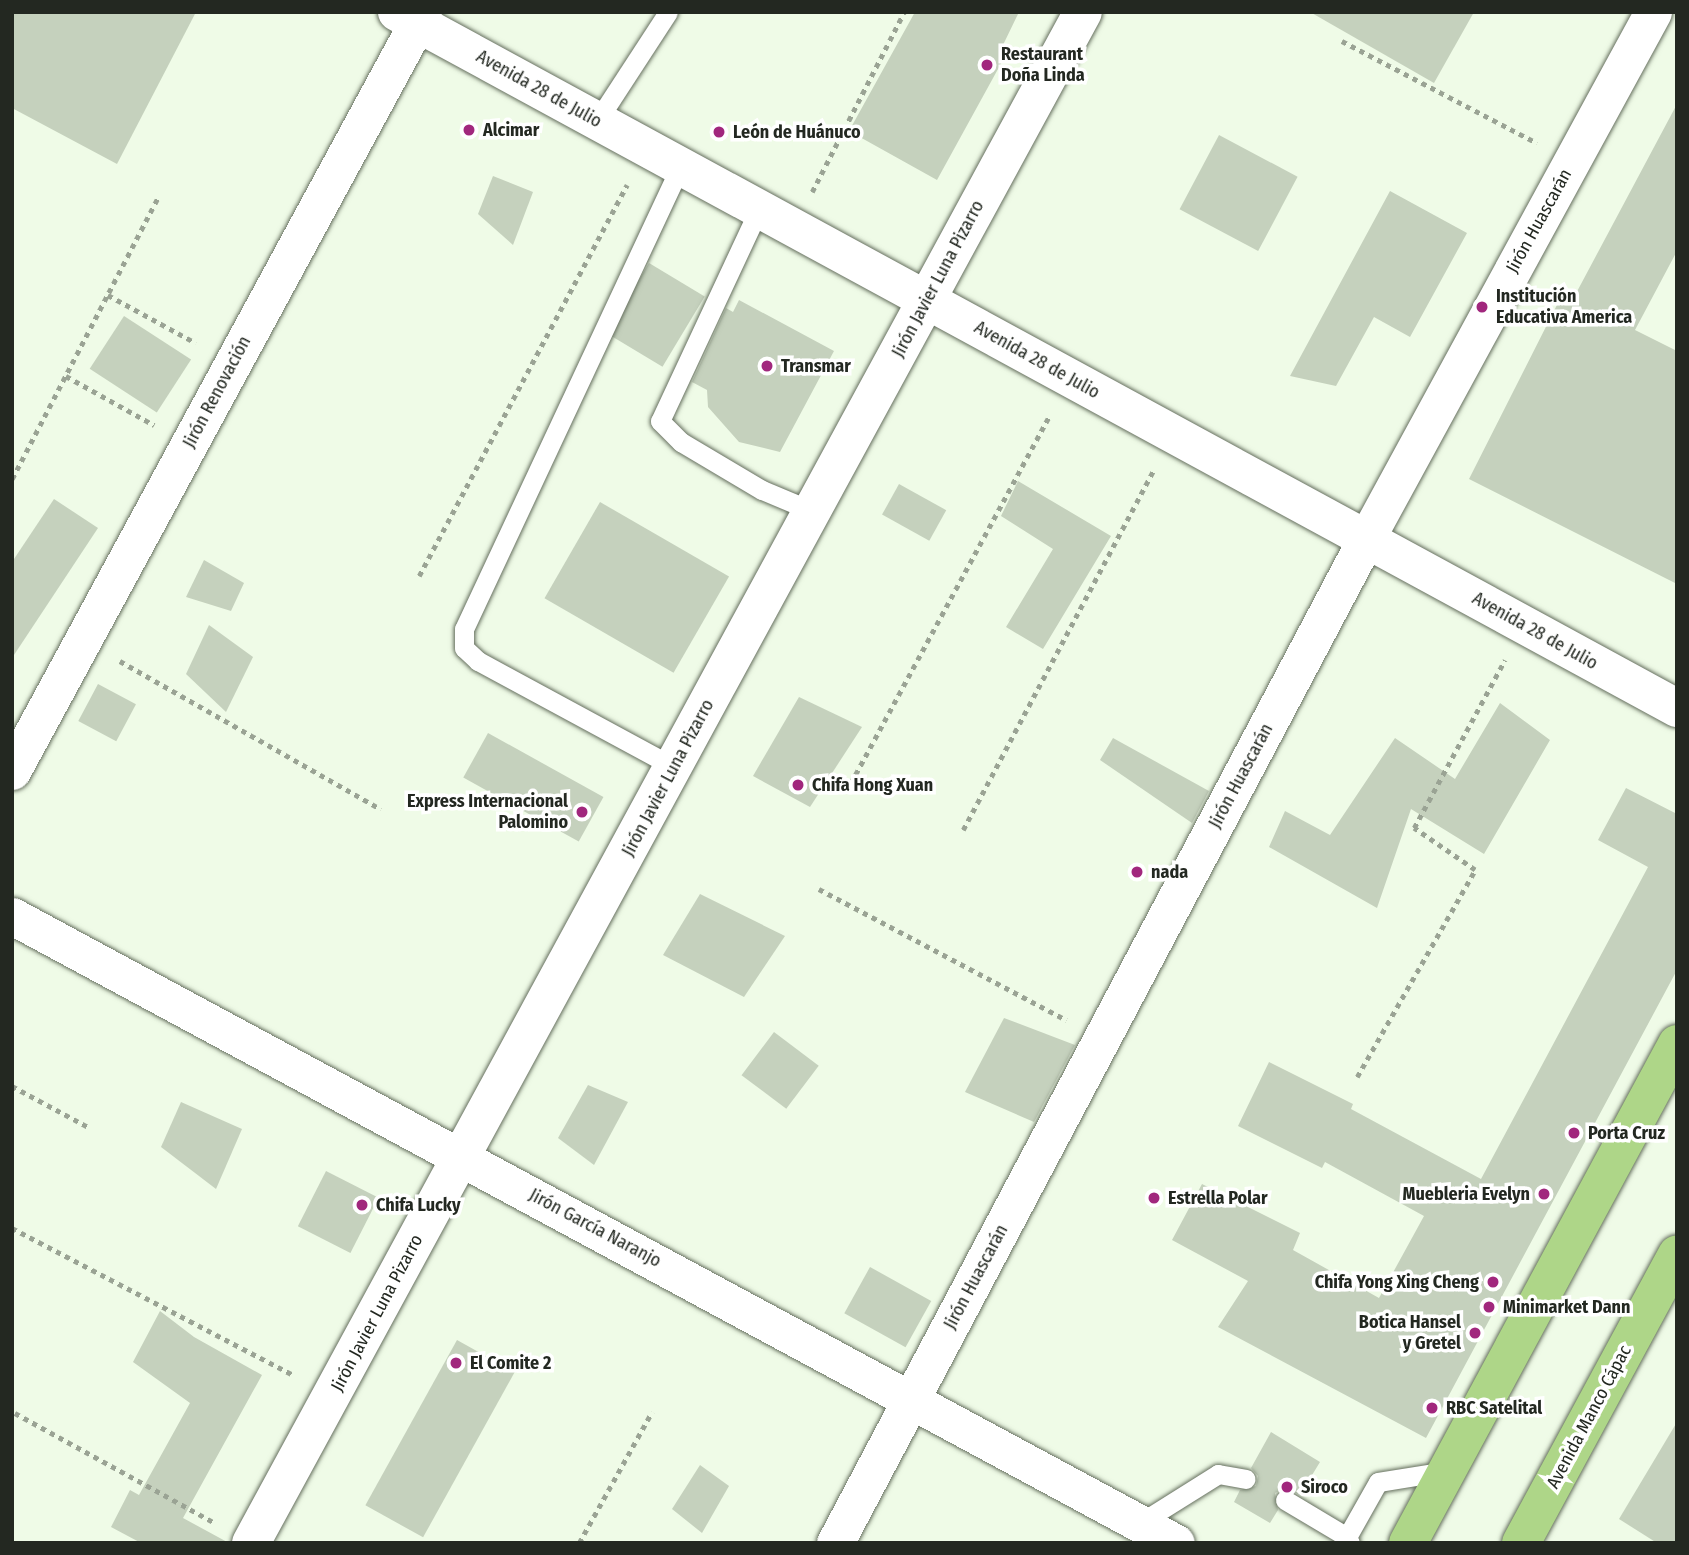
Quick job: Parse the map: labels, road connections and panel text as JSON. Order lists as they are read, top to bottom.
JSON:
{
  "streets": {
    "main road": ["Avenida Manco Cápac"],
    "street": [
      "Avenida 28 de Julio",
      "Jirón Huascarán",
      "Jirón Javier Luna Pizarro",
      "Jirón Renovación",
      "Jirón García Naranjo"
    ]
  },
  "crossings": [
    ["Avenida 28 de Julio", "Jirón Huascarán"],
    ["Avenida 28 de Julio", "Jirón Javier Luna Pizarro"],
    ["Avenida 28 de Julio", "Jirón Renovación"],
    ["Jirón Huascarán", "Jirón García Naranjo"],
    ["Jirón Javier Luna Pizarro", "Jirón García Naranjo"]
  ],
  "places": [
    "Restaurant Doña Linda",
    "Alcimar",
    "León de Huánuco",
    "Institución Educativa America",
    "Transmar",
    "Chifa Hong Xuan",
    "Express Internacional Palomino",
    "nada",
    "Porta Cruz",
    "Muebleria Evelyn",
    "Estrella Polar",
    "Chifa Lucky",
    "Chifa Yong Xing Cheng",
    "Minimarket Dann",
    "Botica Hansel y Gretel",
    "El Comite 2",
    "RBC Satelital",
    "Siroco"
  ]
}
